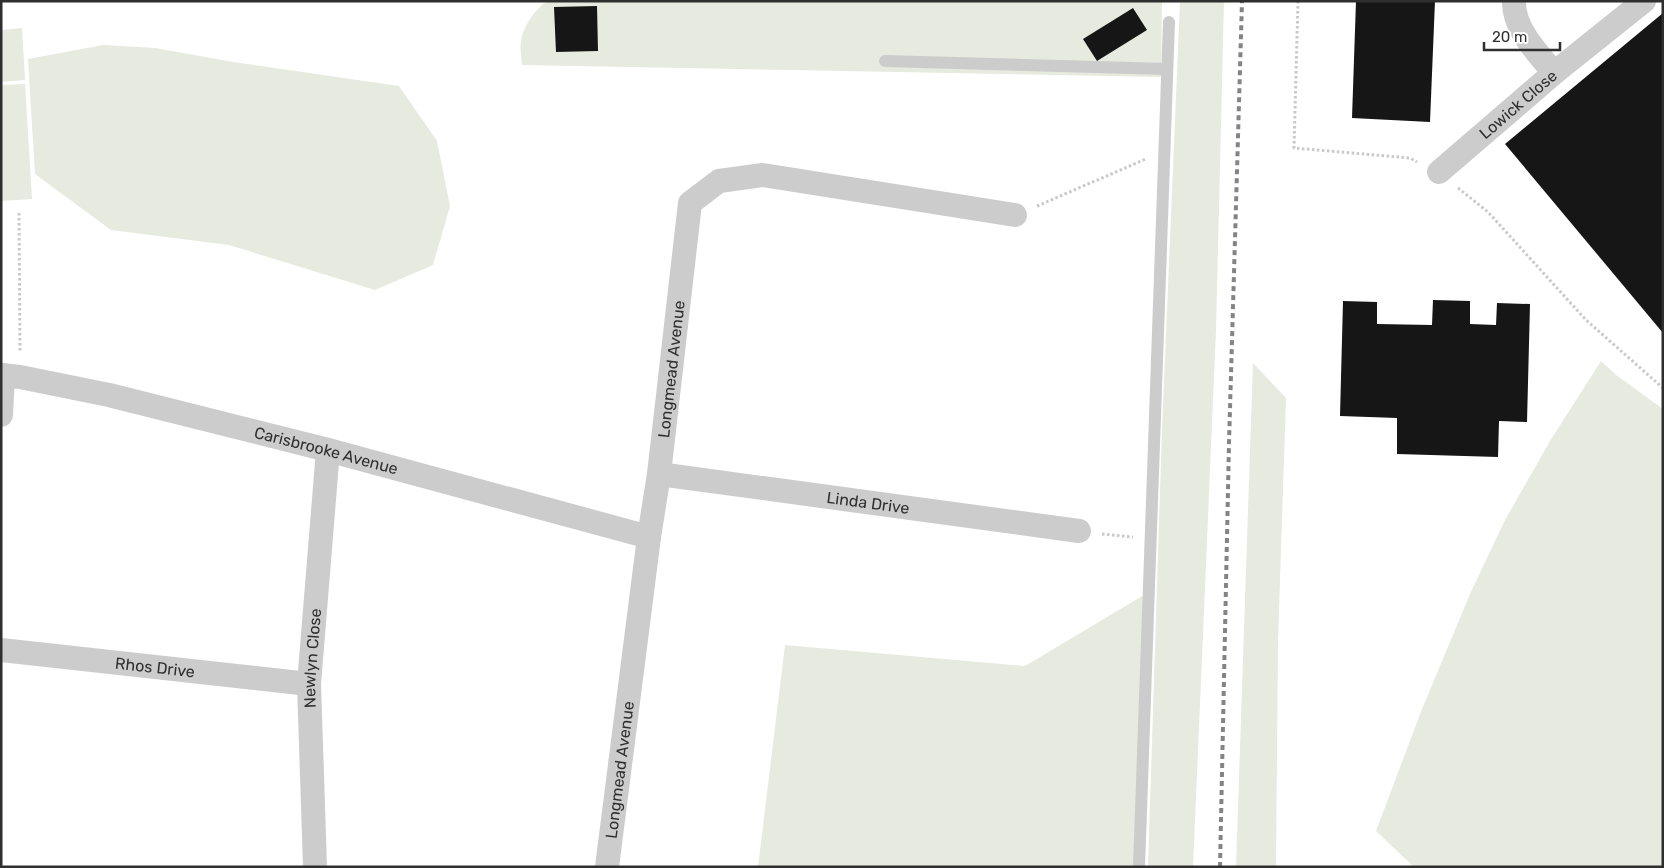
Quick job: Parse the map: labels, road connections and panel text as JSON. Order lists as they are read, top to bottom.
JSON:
{
  "streets": {
    "street": [
      "Lowick Close",
      "Longmead Avenue",
      "Carisbrooke Avenue",
      "Linda Drive",
      "Newlyn Close",
      "Rhos Drive"
    ]
  },
  "crossings": [
    ["Longmead Avenue", "Carisbrooke Avenue"],
    ["Longmead Avenue", "Linda Drive"],
    ["Carisbrooke Avenue", "Newlyn Close"],
    ["Newlyn Close", "Rhos Drive"]
  ],
  "scale_bar": "20 m"
}
